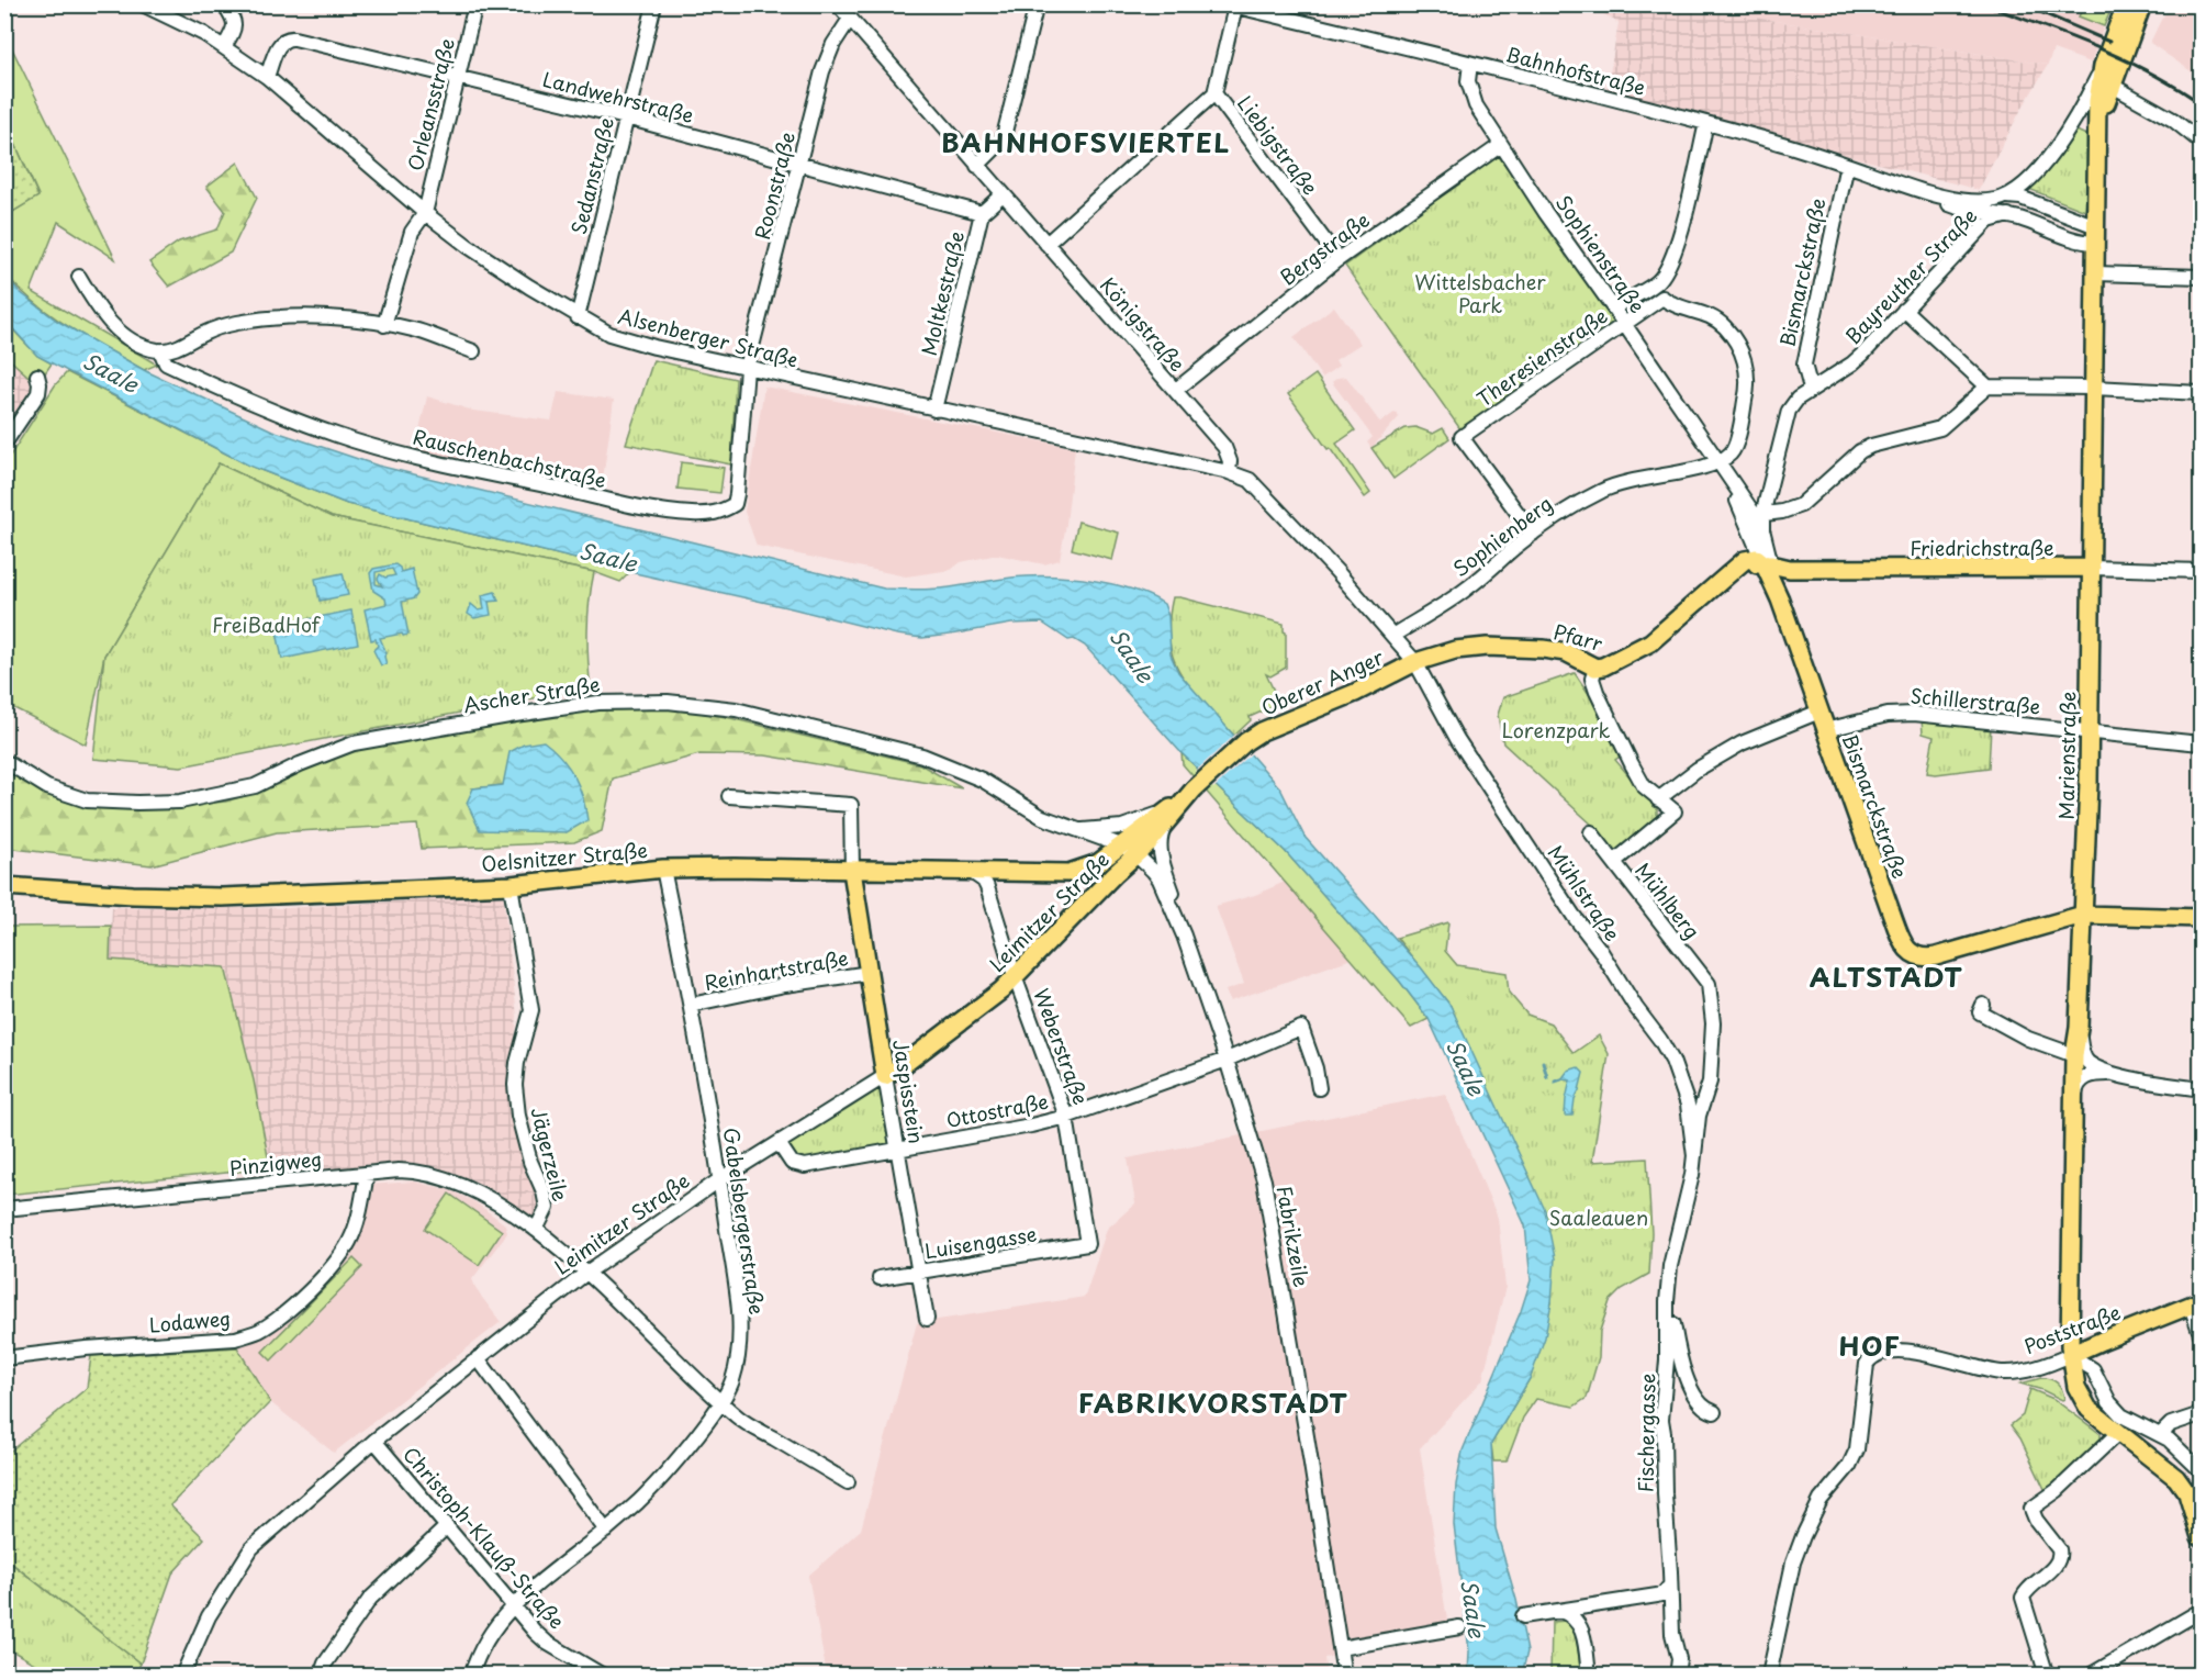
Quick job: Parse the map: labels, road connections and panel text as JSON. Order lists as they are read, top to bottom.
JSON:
{
  "streets": {
    "main road": [
      "Sophienstraße",
      "Bismarckstraße",
      "Friedrichstraße",
      "Pfarr",
      "Oberer Anger",
      "Marienstraße",
      "Oelsnitzer Straße",
      "Leimitzer Straße",
      "Jaspisstein",
      "Poststraße"
    ],
    "street": [
      "Bahnhofstraße",
      "Landwehrstraße",
      "Orleansstraße",
      "Liebigstraße",
      "Sedanstraße",
      "Roonstraße",
      "Bergstraße",
      "Bayreuther Straße",
      "Moltkestraße",
      "Königstraße",
      "Alsenberger Straße",
      "Theresienstraße",
      "Rauschenbachstraße",
      "Sophienberg",
      "Ascher Straße",
      "Schillerstraße",
      "Mühlstraße",
      "Mühlberg",
      "Reinhartstraße",
      "Weberstraße",
      "Ottostraße",
      "Jägerzeile",
      "Pinzigweg",
      "Gabelsbergerstraße",
      "Fabrikzeile",
      "Luisengasse",
      "Lodaweg",
      "Fischergasse",
      "Christoph-Klauß-Straße"
    ]
  },
  "crossings": [
    ["Bahnhofstraße", "Liebigstraße"],
    ["Bahnhofstraße", "Sophienstraße"],
    ["Bahnhofstraße", "Bismarckstraße"],
    ["Bahnhofstraße", "Bayreuther Straße"],
    ["Bahnhofstraße", "Theresienstraße"],
    ["Bahnhofstraße", "Marienstraße"],
    ["Landwehrstraße", "Orleansstraße"],
    ["Landwehrstraße", "Sedanstraße"],
    ["Landwehrstraße", "Roonstraße"],
    ["Landwehrstraße", "Moltkestraße"],
    ["Landwehrstraße", "Alsenberger Straße"],
    ["Orleansstraße", "Alsenberger Straße"],
    ["Liebigstraße", "Bergstraße"],
    ["Sedanstraße", "Alsenberger Straße"],
    ["Roonstraße", "Königstraße"],
    ["Roonstraße", "Alsenberger Straße"],
    ["Roonstraße", "Rauschenbachstraße"],
    ["Bergstraße", "Sophienstraße"],
    ["Bergstraße", "Königstraße"],
    ["Sophienstraße", "Bismarckstraße"],
    ["Sophienstraße", "Theresienstraße"],
    ["Sophienstraße", "Sophienberg"],
    ["Sophienstraße", "Friedrichstraße"],
    ["Sophienstraße", "Pfarr"],
    ["Bismarckstraße", "Bayreuther Straße"],
    ["Bismarckstraße", "Schillerstraße"],
    ["Bismarckstraße", "Marienstraße"],
    ["Moltkestraße", "Königstraße"],
    ["Moltkestraße", "Alsenberger Straße"],
    ["Königstraße", "Alsenberger Straße"],
    ["Alsenberger Straße", "Rauschenbachstraße"],
    ["Theresienstraße", "Sophienberg"],
    ["Friedrichstraße", "Pfarr"],
    ["Friedrichstraße", "Marienstraße"],
    ["Pfarr", "Oberer Anger"],
    ["Pfarr", "Mühlstraße"],
    ["Oberer Anger", "Ascher Straße"],
    ["Oberer Anger", "Oelsnitzer Straße"],
    ["Oberer Anger", "Mühlstraße"],
    ["Oberer Anger", "Leimitzer Straße"],
    ["Ascher Straße", "Oelsnitzer Straße"],
    ["Ascher Straße", "Leimitzer Straße"],
    ["Ascher Straße", "Fabrikzeile"],
    ["Schillerstraße", "Marienstraße"],
    ["Marienstraße", "Poststraße"],
    ["Oelsnitzer Straße", "Leimitzer Straße"],
    ["Oelsnitzer Straße", "Weberstraße"],
    ["Oelsnitzer Straße", "Jaspisstein"],
    ["Oelsnitzer Straße", "Jägerzeile"],
    ["Oelsnitzer Straße", "Gabelsbergerstraße"],
    ["Mühlstraße", "Fischergasse"],
    ["Mühlberg", "Fischergasse"],
    ["Leimitzer Straße", "Weberstraße"],
    ["Leimitzer Straße", "Jaspisstein"],
    ["Leimitzer Straße", "Ottostraße"],
    ["Leimitzer Straße", "Gabelsbergerstraße"],
    ["Leimitzer Straße", "Fabrikzeile"],
    ["Leimitzer Straße", "Christoph-Klauß-Straße"],
    ["Reinhartstraße", "Jaspisstein"],
    ["Reinhartstraße", "Gabelsbergerstraße"],
    ["Weberstraße", "Ottostraße"],
    ["Weberstraße", "Luisengasse"],
    ["Jaspisstein", "Ottostraße"],
    ["Jaspisstein", "Luisengasse"],
    ["Ottostraße", "Fabrikzeile"],
    ["Jägerzeile", "Pinzigweg"],
    ["Pinzigweg", "Lodaweg"],
    ["Gabelsbergerstraße", "Christoph-Klauß-Straße"]
  ],
  "districts": [
    "BAHNHOFSVIERTEL",
    "ALTSTADT",
    "HOF",
    "FABRIKVORSTADT"
  ],
  "water": ["Saale"],
  "parks": [
    "Wittelsbacher Park",
    "FreiBadHof",
    "Lorenzpark",
    "Saaleauen"
  ]
}
